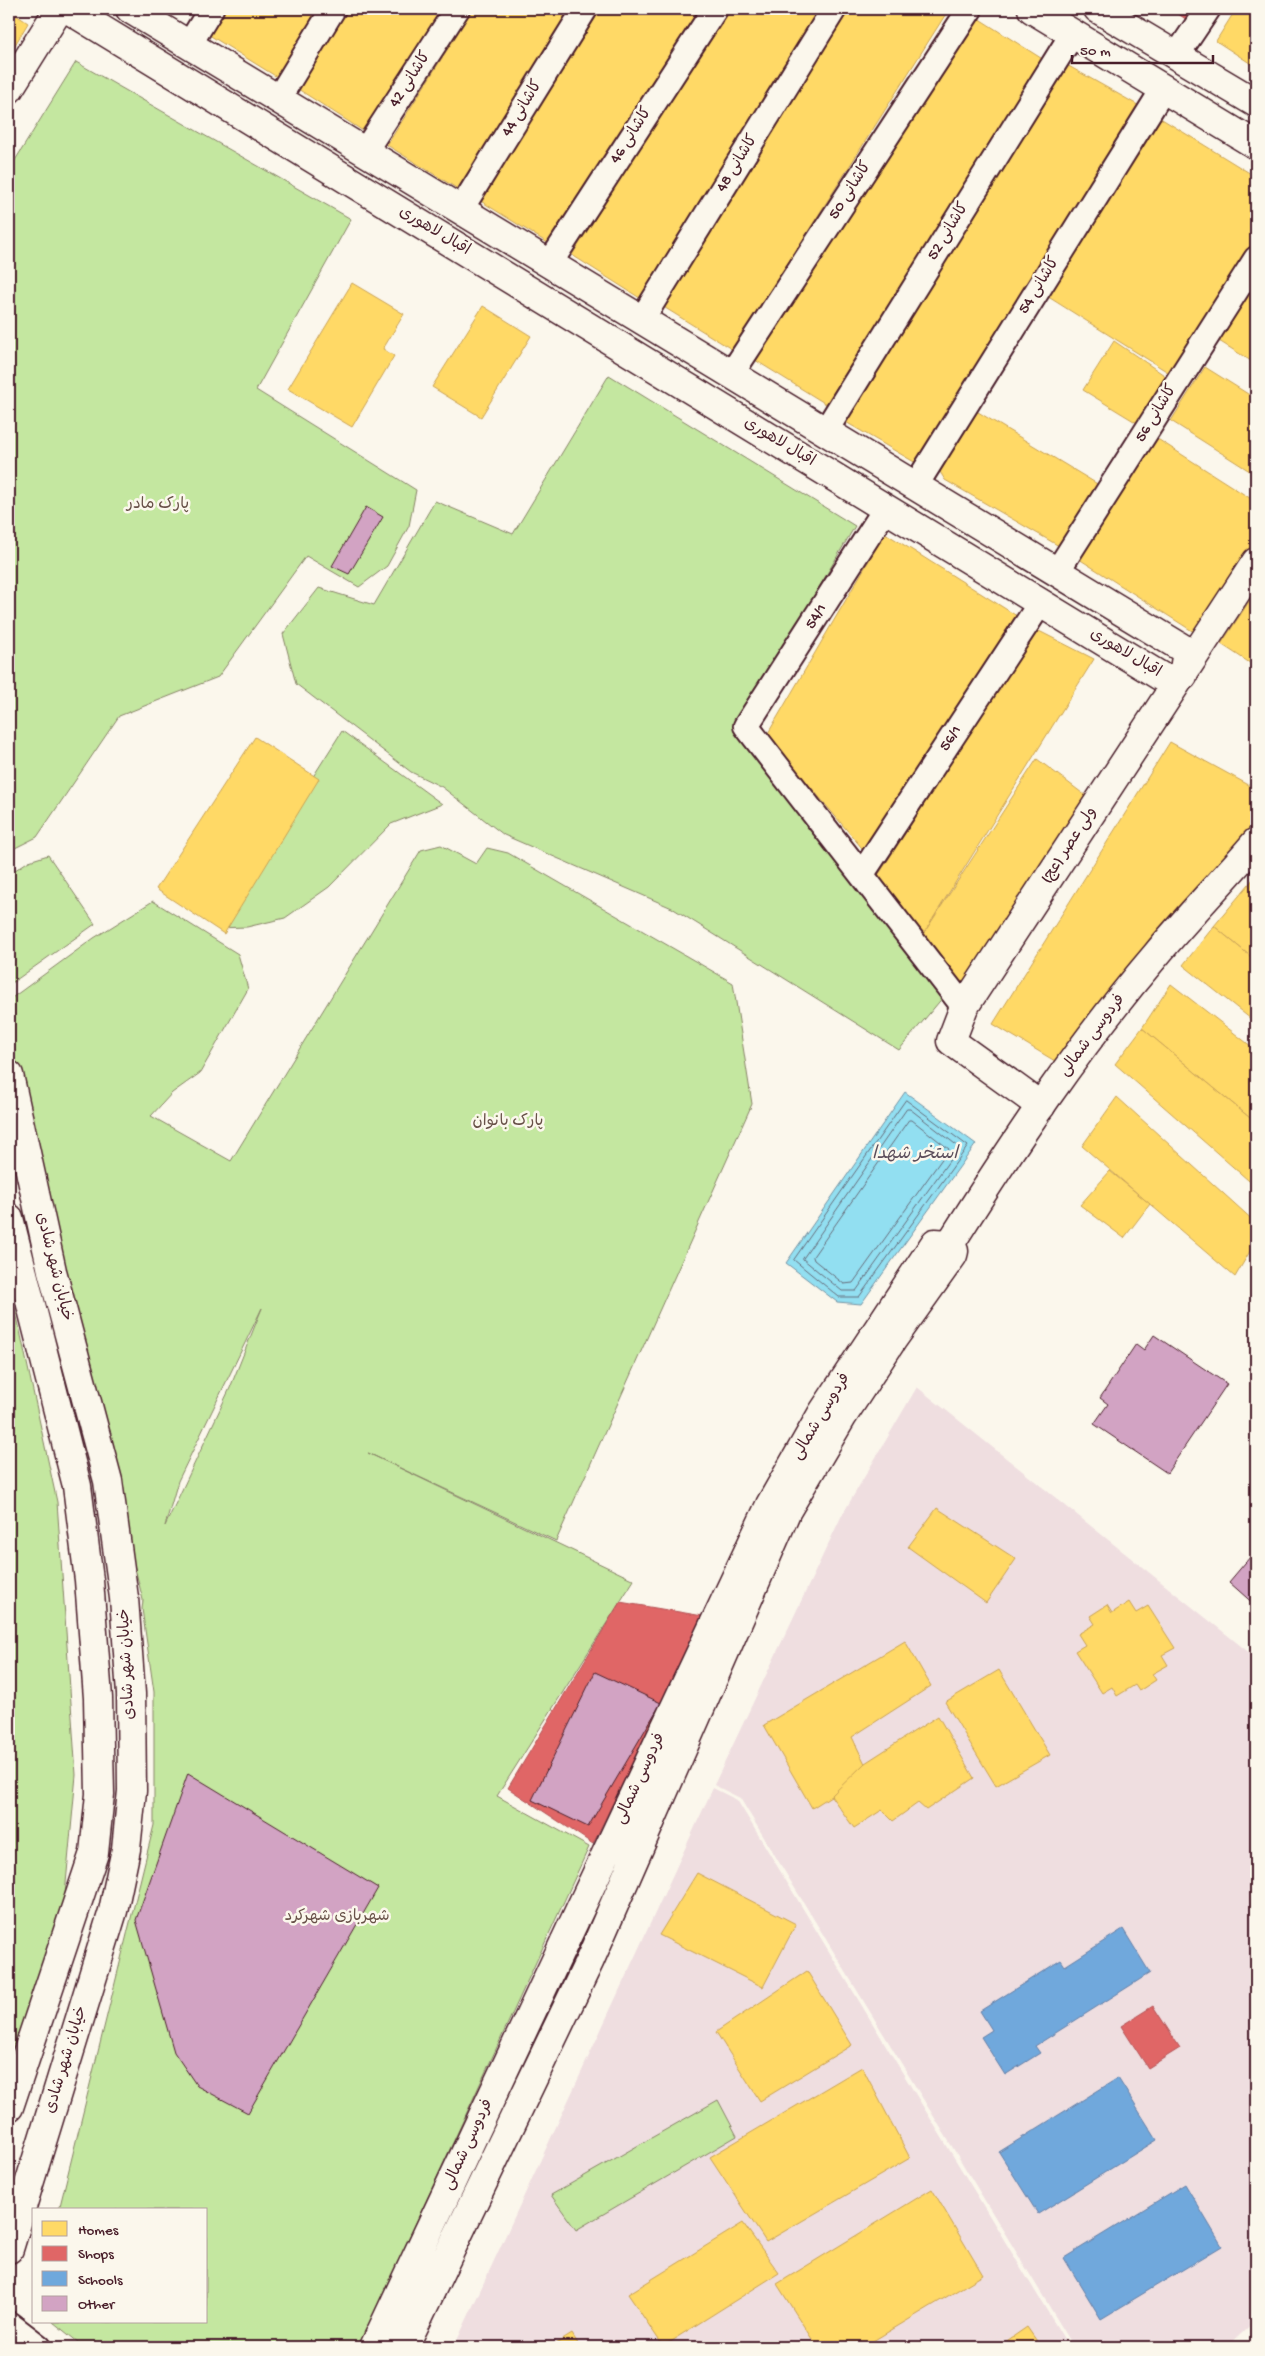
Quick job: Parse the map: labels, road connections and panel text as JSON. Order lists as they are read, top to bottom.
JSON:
{
  "streets": {
    "main road": [
      "اقبال لاهوری",
      "ولی عصر (عج)",
      "فردوسی شمالی",
      "خیابان شهر شادی"
    ],
    "street": [
      "کاشانی 42",
      "کاشانی 44",
      "کاشانی 46",
      "کاشانی 48",
      "کاشانی 50",
      "کاشانی 52",
      "کاشانی 54",
      "کاشانی 56",
      "54/1",
      "56/1"
    ]
  },
  "crossings": [
    ["کاشانی 42", "اقبال لاهوری"],
    ["کاشانی 44", "اقبال لاهوری"],
    ["کاشانی 46", "اقبال لاهوری"],
    ["کاشانی 48", "اقبال لاهوری"],
    ["کاشانی 50", "اقبال لاهوری"],
    ["اقبال لاهوری", "کاشانی 52"],
    ["اقبال لاهوری", "کاشانی 54"],
    ["اقبال لاهوری", "کاشانی 56"],
    ["اقبال لاهوری", "54/1"],
    ["اقبال لاهوری", "56/1"],
    ["اقبال لاهوری", "ولی عصر (عج)"],
    ["54/1", "56/1"],
    ["ولی عصر (عج)", "فردوسی شمالی"]
  ],
  "water": ["استخر شهدا"],
  "parks": ["پارک مادر", "پارک بانوان", "شهربازی شهرکرد"],
  "legend": [
    "Homes",
    "Shops",
    "Schools",
    "Other"
  ],
  "scale_bar": "50 m"
}
